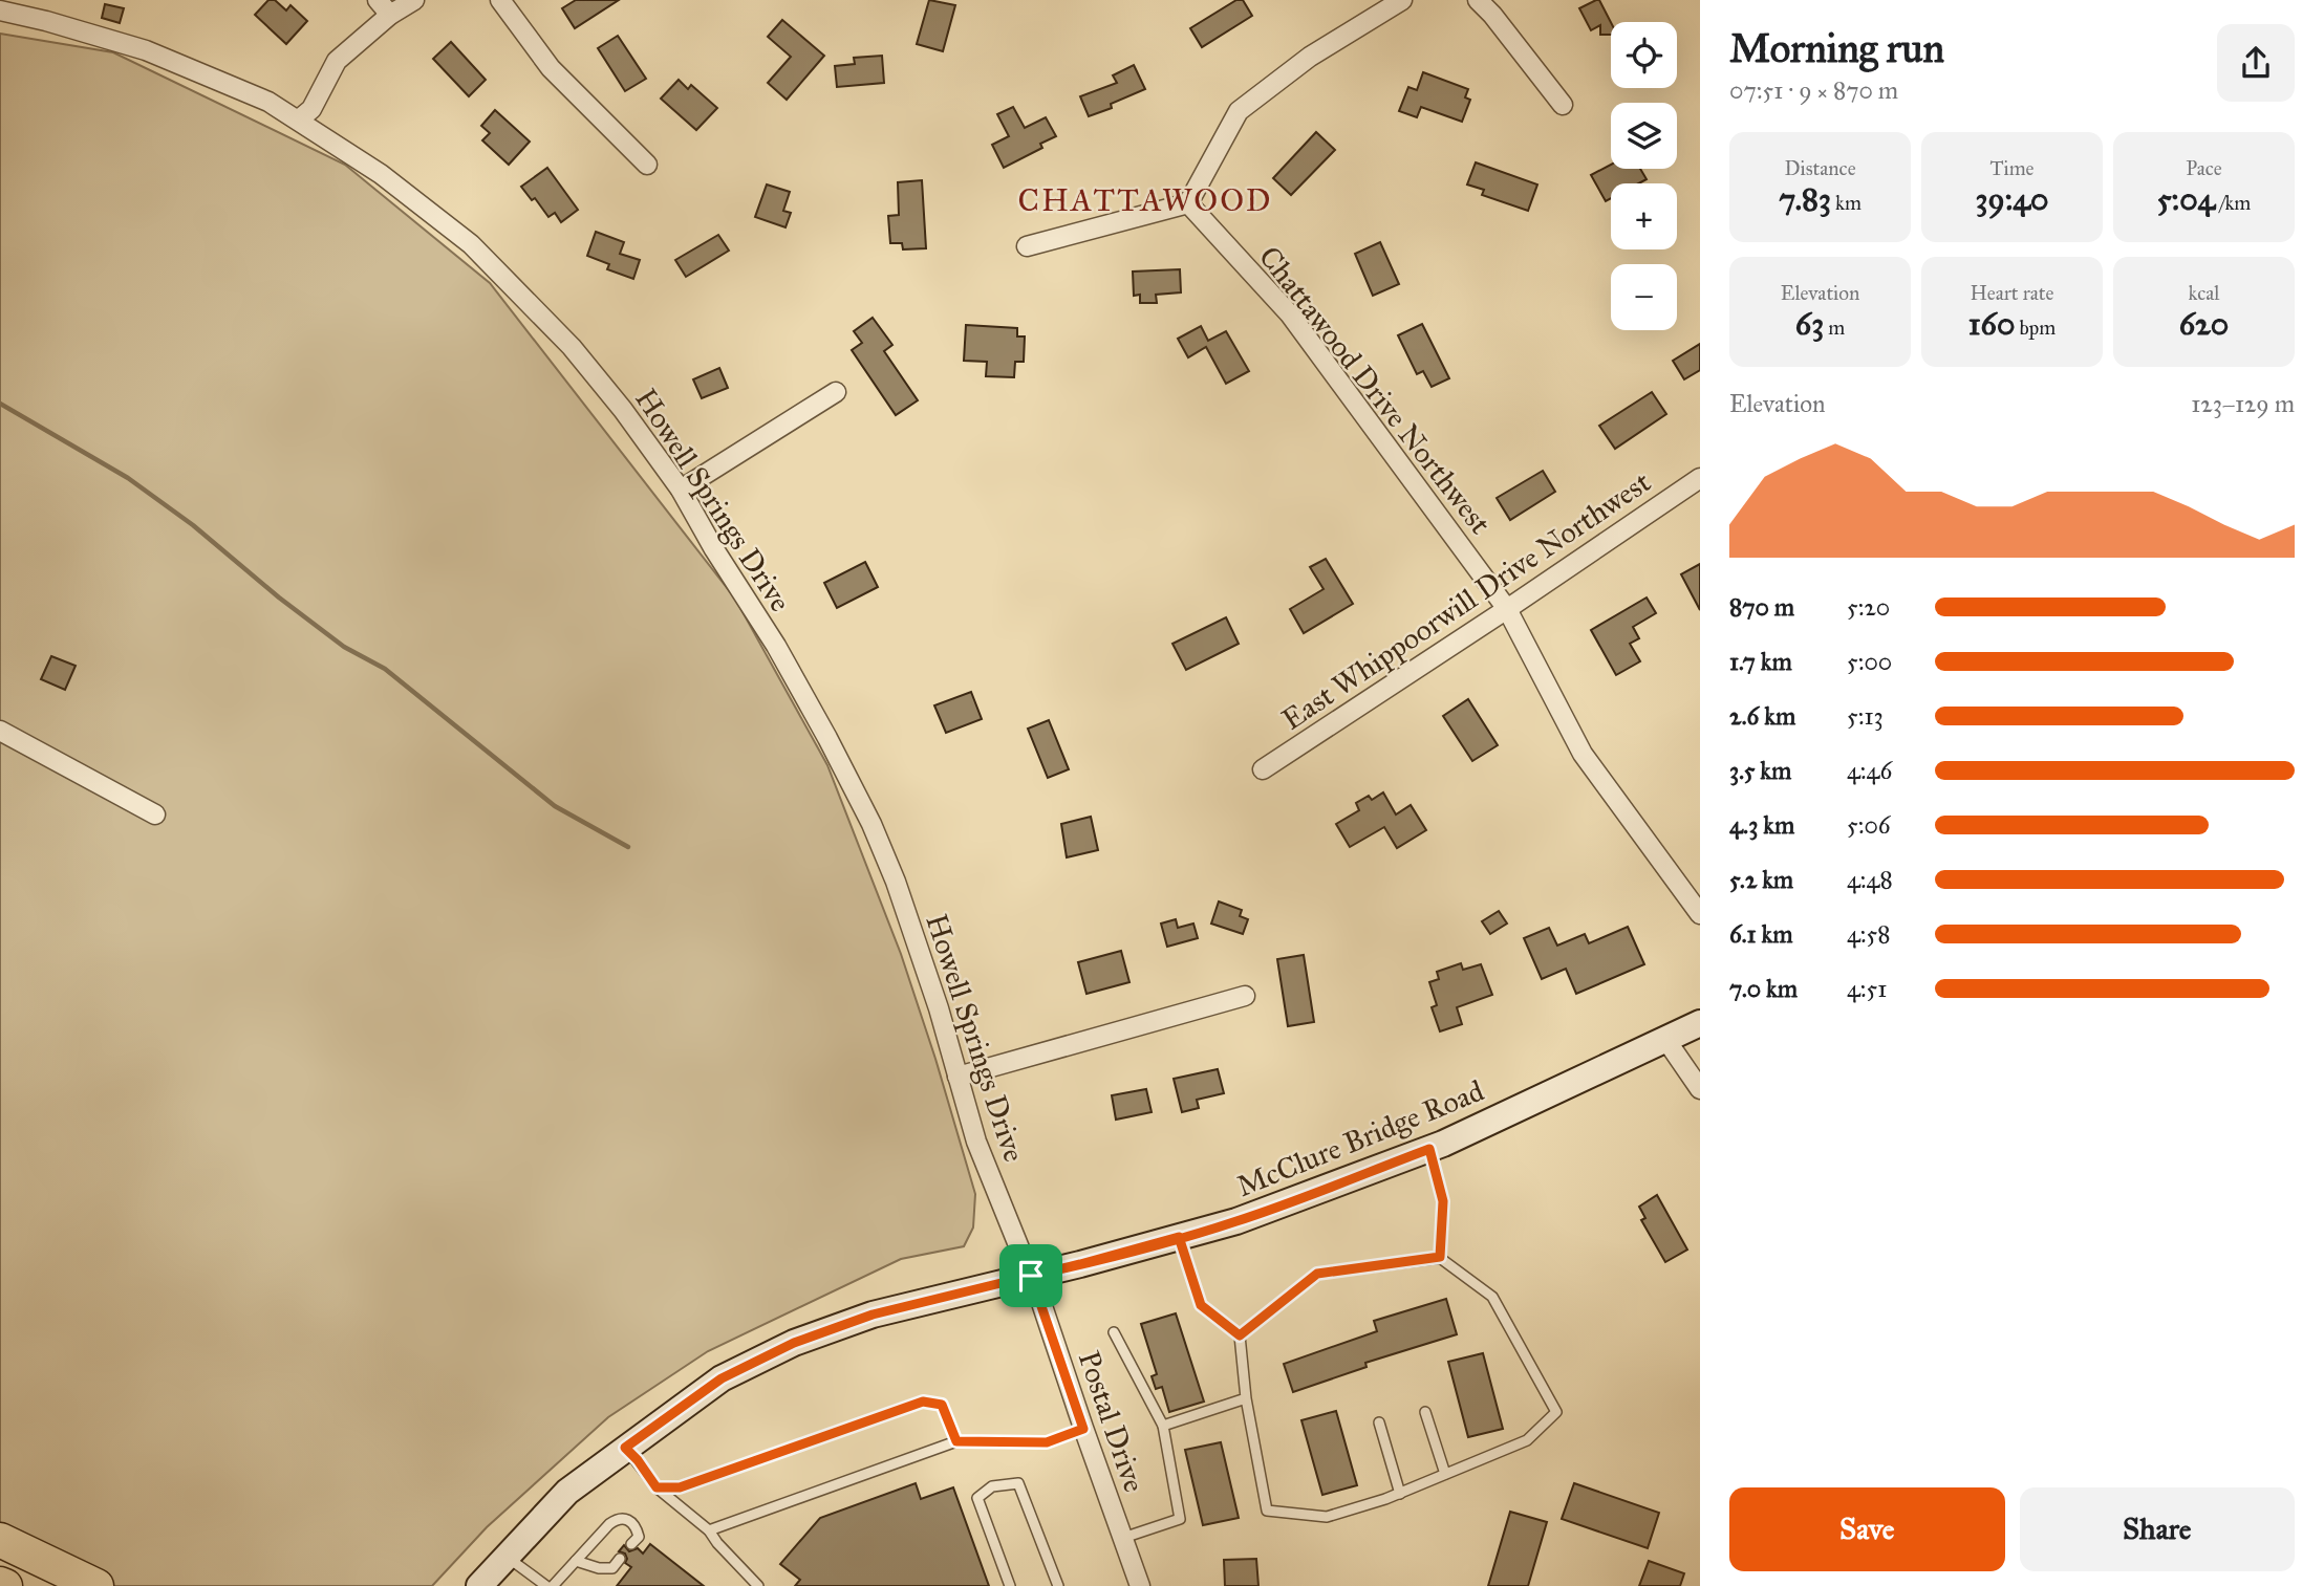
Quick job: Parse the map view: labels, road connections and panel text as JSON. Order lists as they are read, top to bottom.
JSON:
{
  "streets": {
    "street": [
      "Chattawood Drive Northwest",
      "Howell Springs Drive",
      "East Whippoorwill Drive Northwest",
      "McClure Bridge Road",
      "Postal Drive"
    ]
  },
  "crossings": [
    ["Chattawood Drive Northwest", "East Whippoorwill Drive Northwest"],
    ["Howell Springs Drive", "McClure Bridge Road"],
    ["Howell Springs Drive", "Postal Drive"],
    ["McClure Bridge Road", "Postal Drive"]
  ],
  "districts": ["CHATTAWOOD"],
  "page": {
    "heading": ["Morning run", "07:51 · 9 × 870 m"],
    "map_buttons": ["+", "−"],
    "stats": [
      ["Distance", "7.83 km"],
      ["Time", "39:40"],
      ["Pace", "5:04 /km"],
      ["Elevation", "63 m"],
      ["Heart rate", "160 bpm"],
      ["kcal", "620"]
    ],
    "chart": ["Elevation", "123–129 m"],
    "list": [
      {
        "name": "870 m",
        "note": "5:20"
      },
      {
        "name": "1.7 km",
        "note": "5:00"
      },
      {
        "name": "2.6 km",
        "note": "5:13"
      },
      {
        "name": "3.5 km",
        "note": "4:46"
      },
      {
        "name": "4.3 km",
        "note": "5:06"
      },
      {
        "name": "5.2 km",
        "note": "4:48"
      },
      {
        "name": "6.1 km",
        "note": "4:58"
      },
      {
        "name": "7.0 km",
        "note": "4:51"
      }
    ],
    "buttons": ["Save", "Share"]
  }
}
